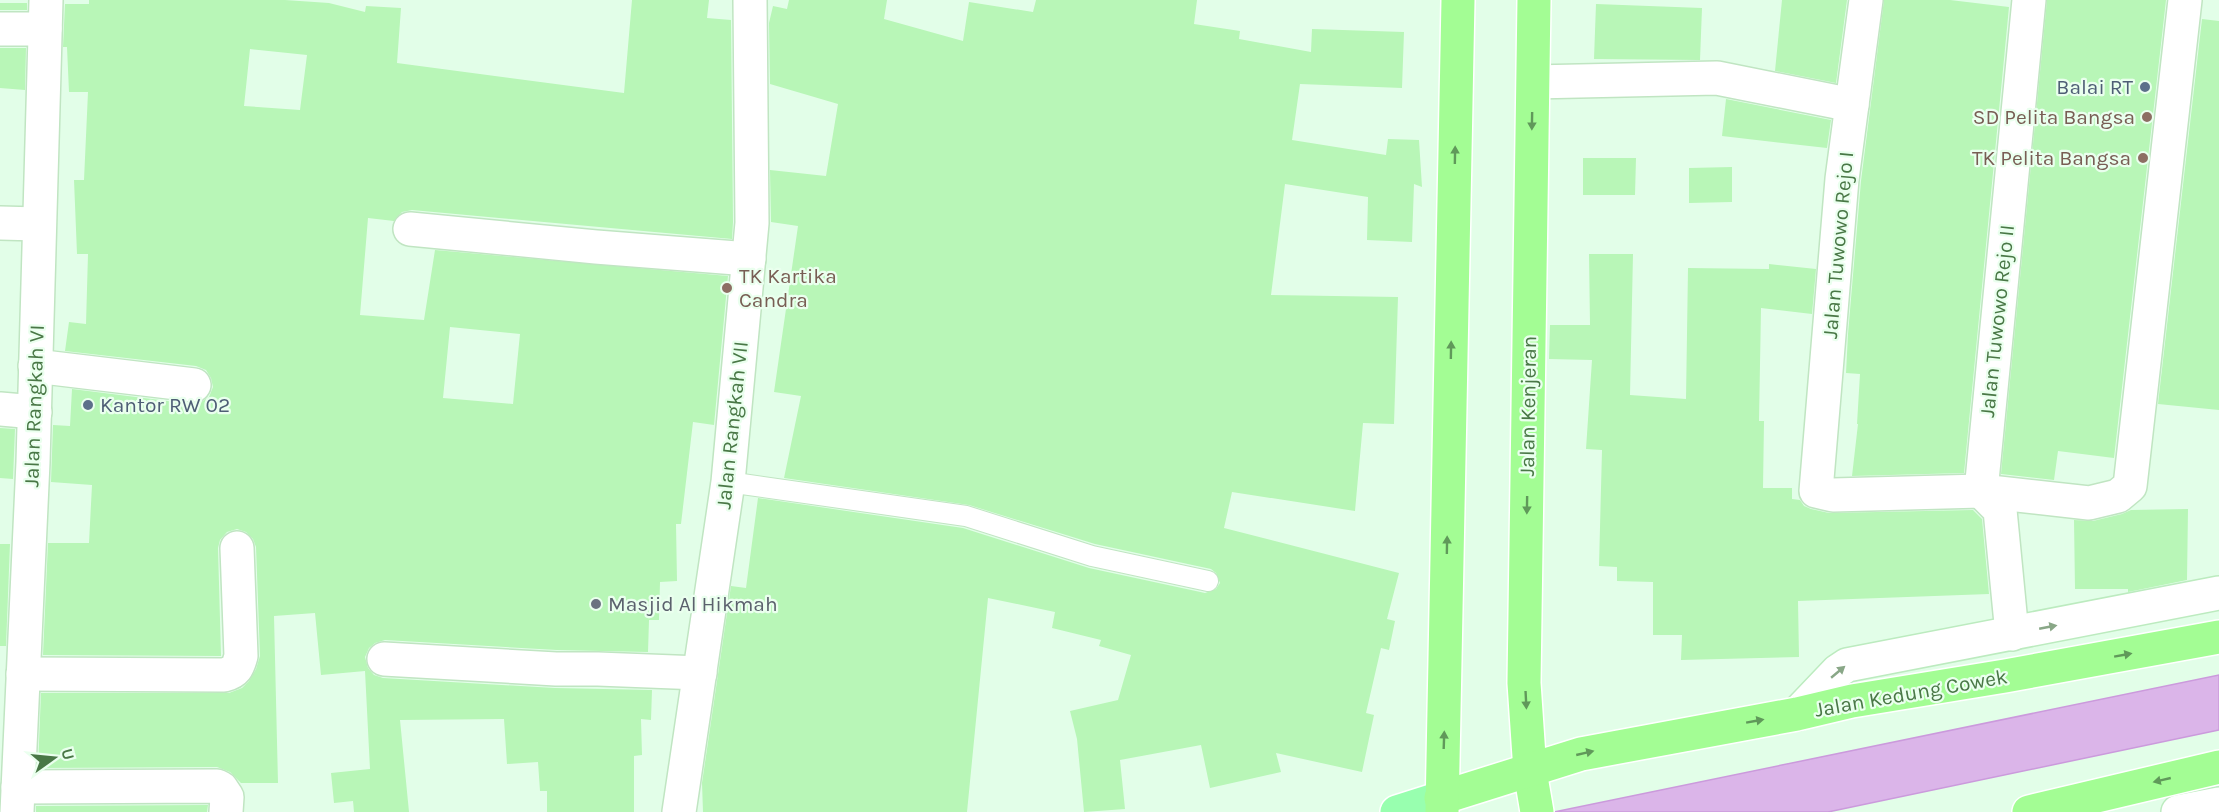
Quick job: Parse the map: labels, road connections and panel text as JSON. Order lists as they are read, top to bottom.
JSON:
{
  "streets": {
    "highway": ["Jalan Kenjeran", "Jalan Kedung Cowek"],
    "street": [
      "Jalan Tuwowo Rejo I",
      "Jalan Tuwowo Rejo II",
      "Jalan Rangkah VI",
      "Jalan Rangkah VII"
    ]
  },
  "crossings": [
    ["Jalan Tuwowo Rejo I", "Jalan Tuwowo Rejo II"]
  ],
  "one_way": ["Jalan Kedung Cowek"],
  "places": [
    "Balai RT",
    "SD Pelita Bangsa",
    "TK Pelita Bangsa",
    "TK Kartika Candra",
    "Kantor RW 02",
    "Masjid Al Hikmah"
  ],
  "north": "right"
}
